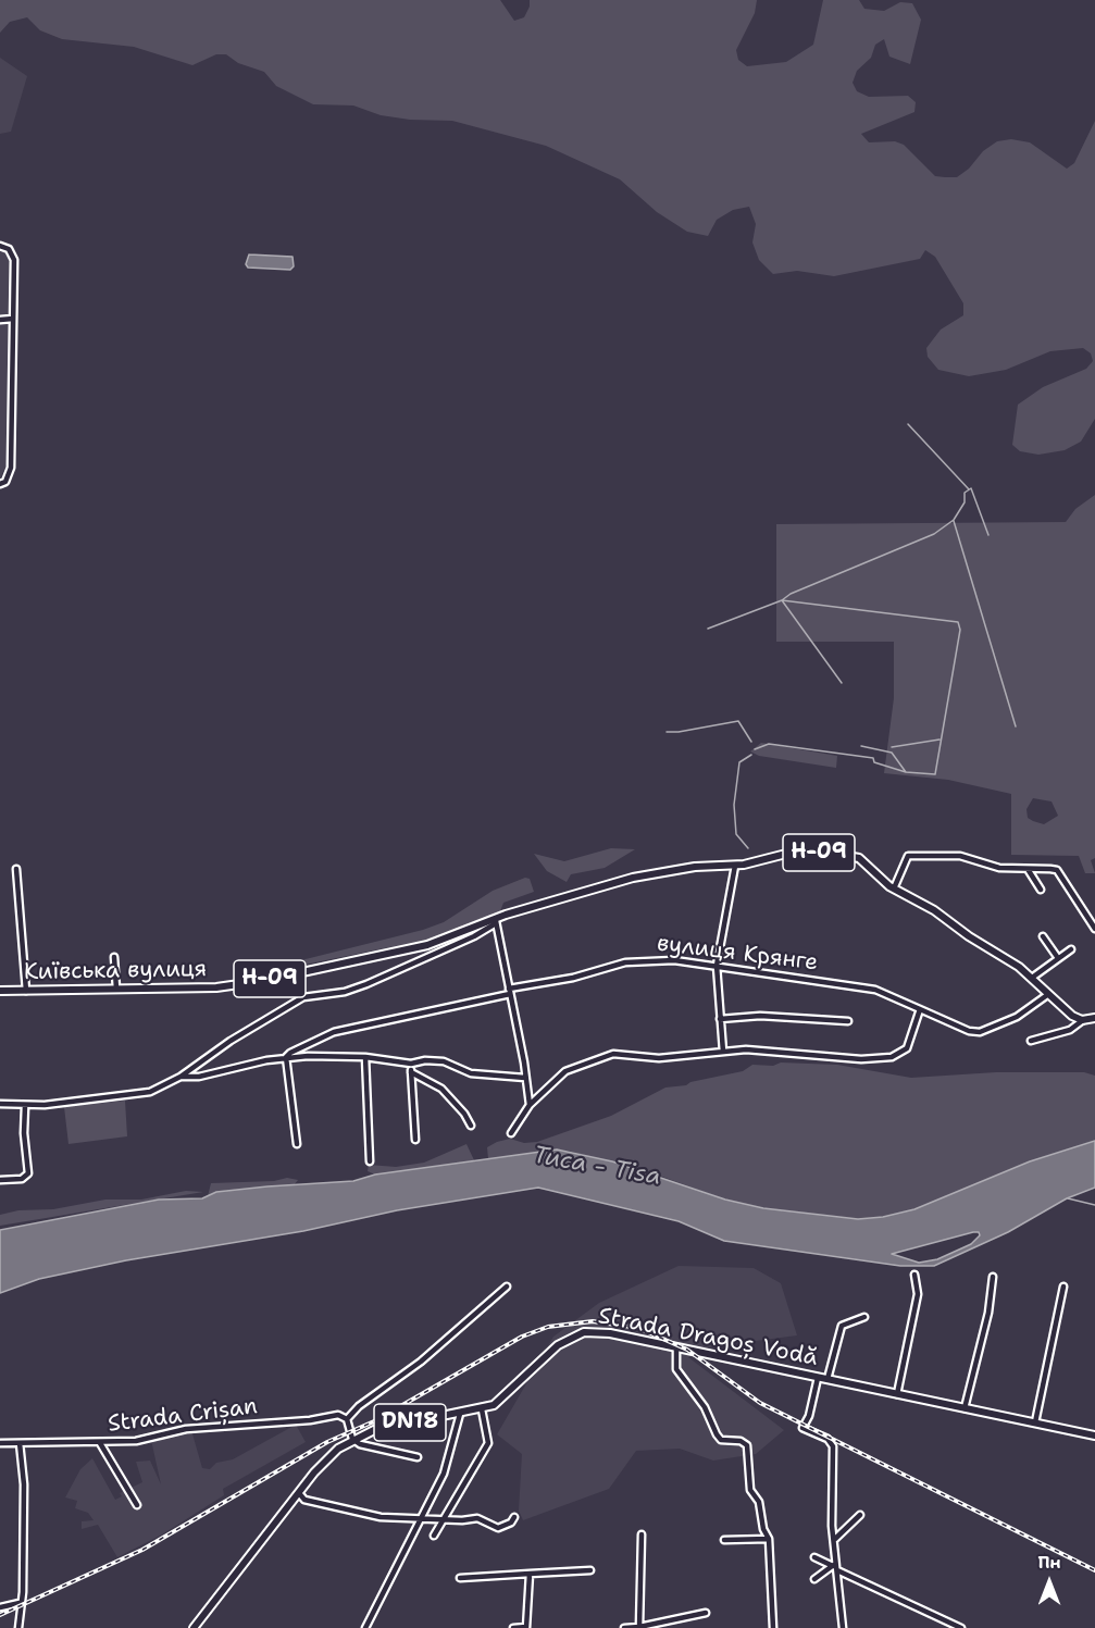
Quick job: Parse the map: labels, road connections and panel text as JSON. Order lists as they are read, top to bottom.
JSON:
{
  "streets": {
    "main road": [
      "Н-09",
      "Київська вулиця",
      "Strada Dragoș Vodă",
      "DN18"
    ],
    "street": ["вулиця Крянге", "Strada Crișan"]
  },
  "crossings": [
    ["Н-09", "вулиця Крянге"],
    ["Н-09", "Київська вулиця"]
  ],
  "water": ["Тиса - Tisa"],
  "north": "top"
}
